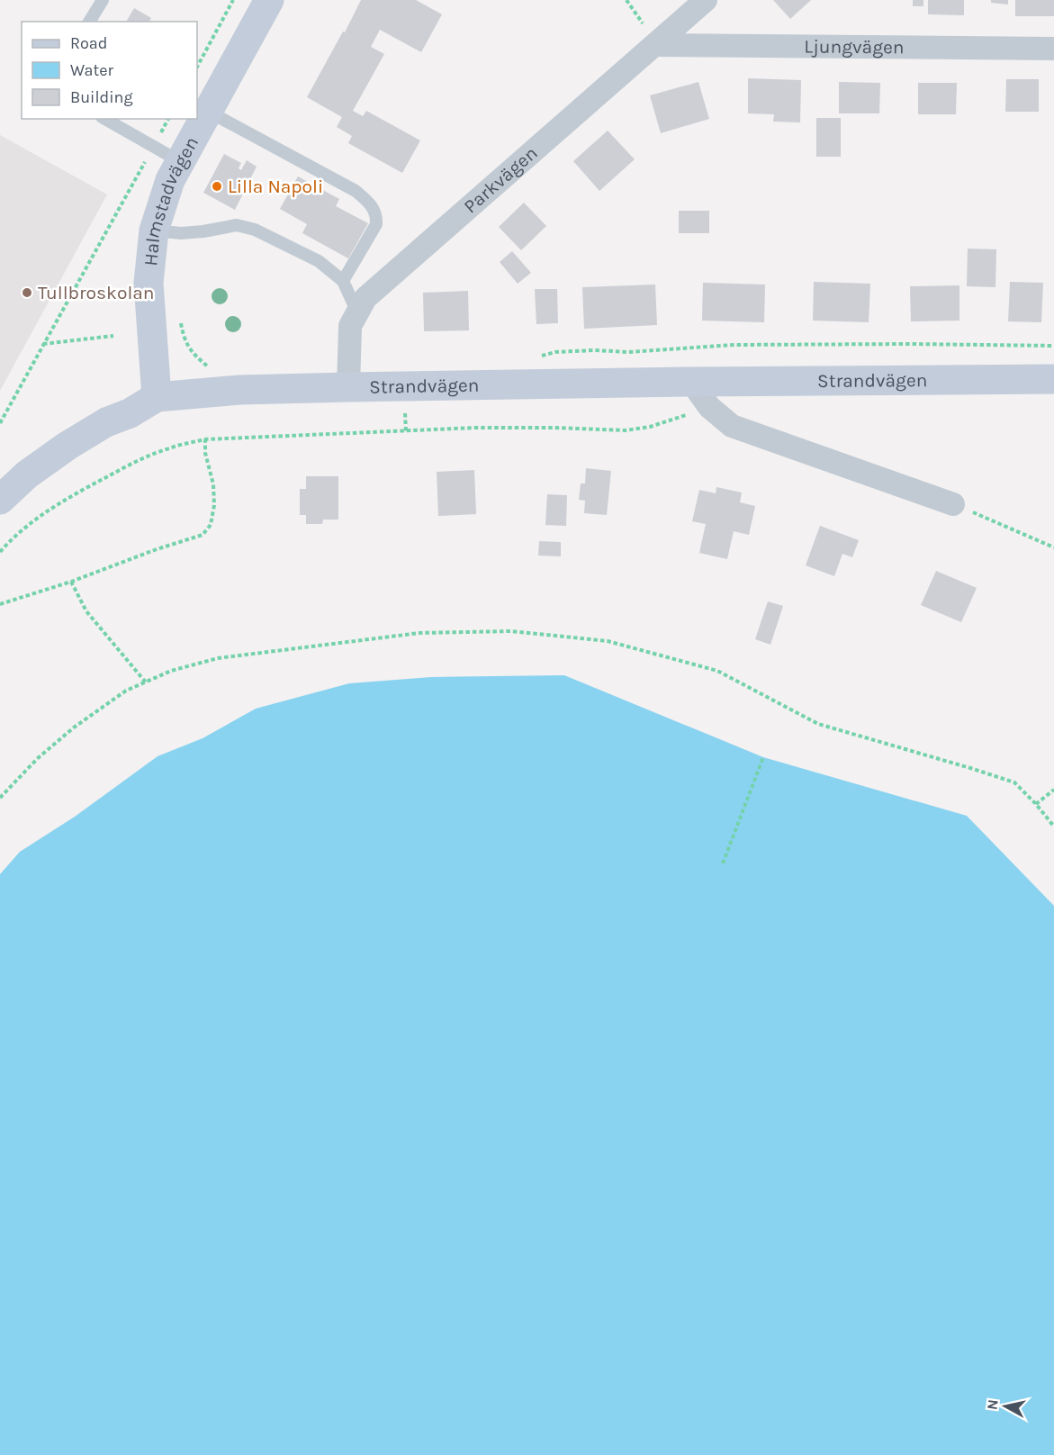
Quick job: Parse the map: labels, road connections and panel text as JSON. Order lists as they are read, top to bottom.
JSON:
{
  "streets": {
    "street": [
      "Ljungvägen",
      "Parkvägen",
      "Halmstadvägen",
      "Strandvägen"
    ]
  },
  "crossings": [
    ["Ljungvägen", "Parkvägen"],
    ["Parkvägen", "Strandvägen"],
    ["Halmstadvägen", "Strandvägen"]
  ],
  "places": ["Lilla Napoli", "Tullbroskolan"],
  "legend": ["Road", "Water", "Building"],
  "north": "left"
}
